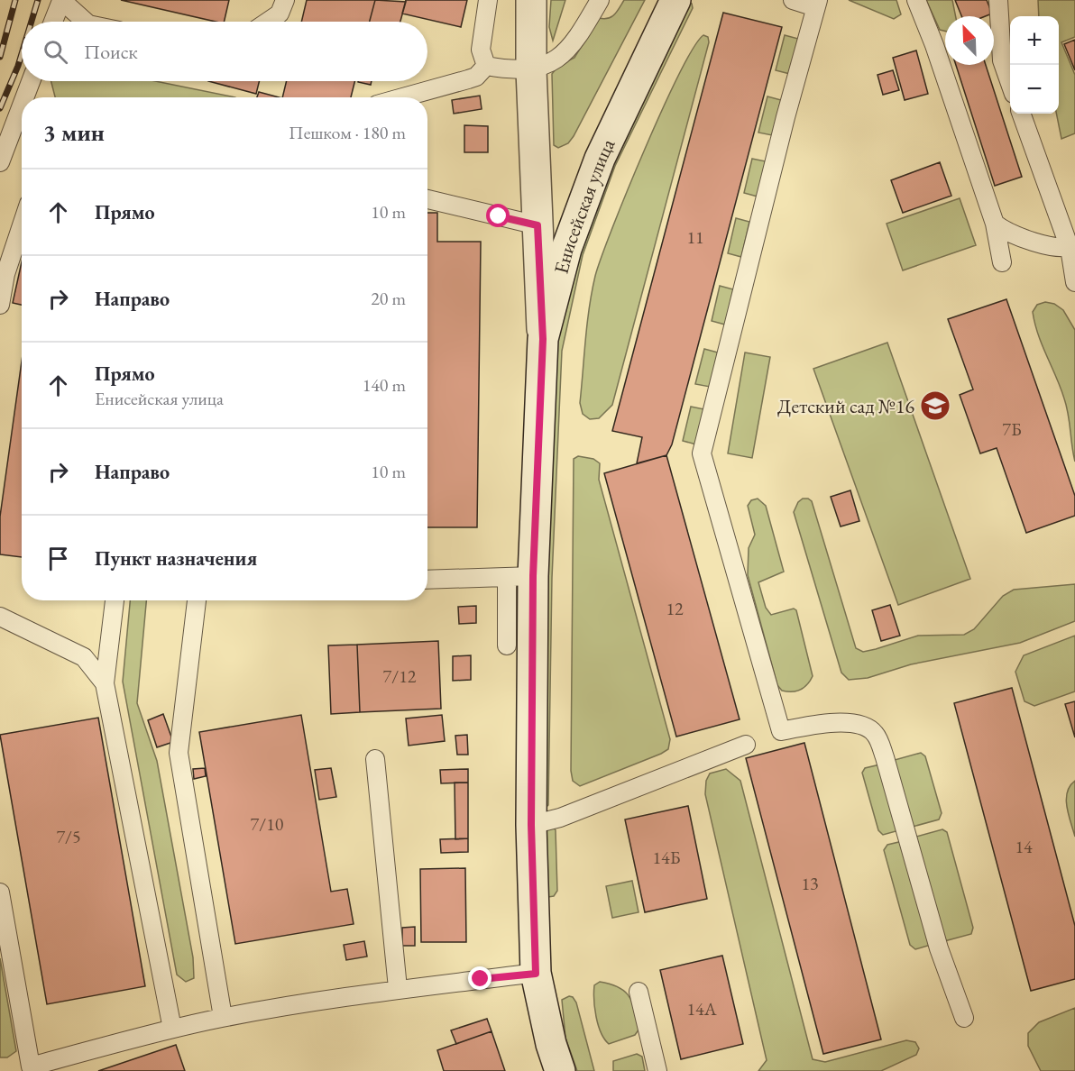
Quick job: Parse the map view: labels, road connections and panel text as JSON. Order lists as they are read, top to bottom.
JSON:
{
  "streets": {
    "main road": ["Енисейская улица"]
  },
  "places": {
    "school or university": ["Детский сад №16"]
  },
  "house_numbers": [
    "11",
    "7Б",
    "12",
    "7/12",
    "7/10",
    "7/5",
    "14",
    "14Б",
    "13",
    "14А"
  ],
  "north": "top left",
  "page": {
    "map_buttons": ["+", "−"],
    "search": "Поиск",
    "heading": ["3 мин", "Пешком · 180 m"],
    "list": [
      ["Прямо", "10 m"],
      ["Направо", "20 m"],
      ["Прямо", "Енисейская улица", "140 m"],
      ["Направо", "10 m"],
      "Пункт назначения"
    ]
  }
}
